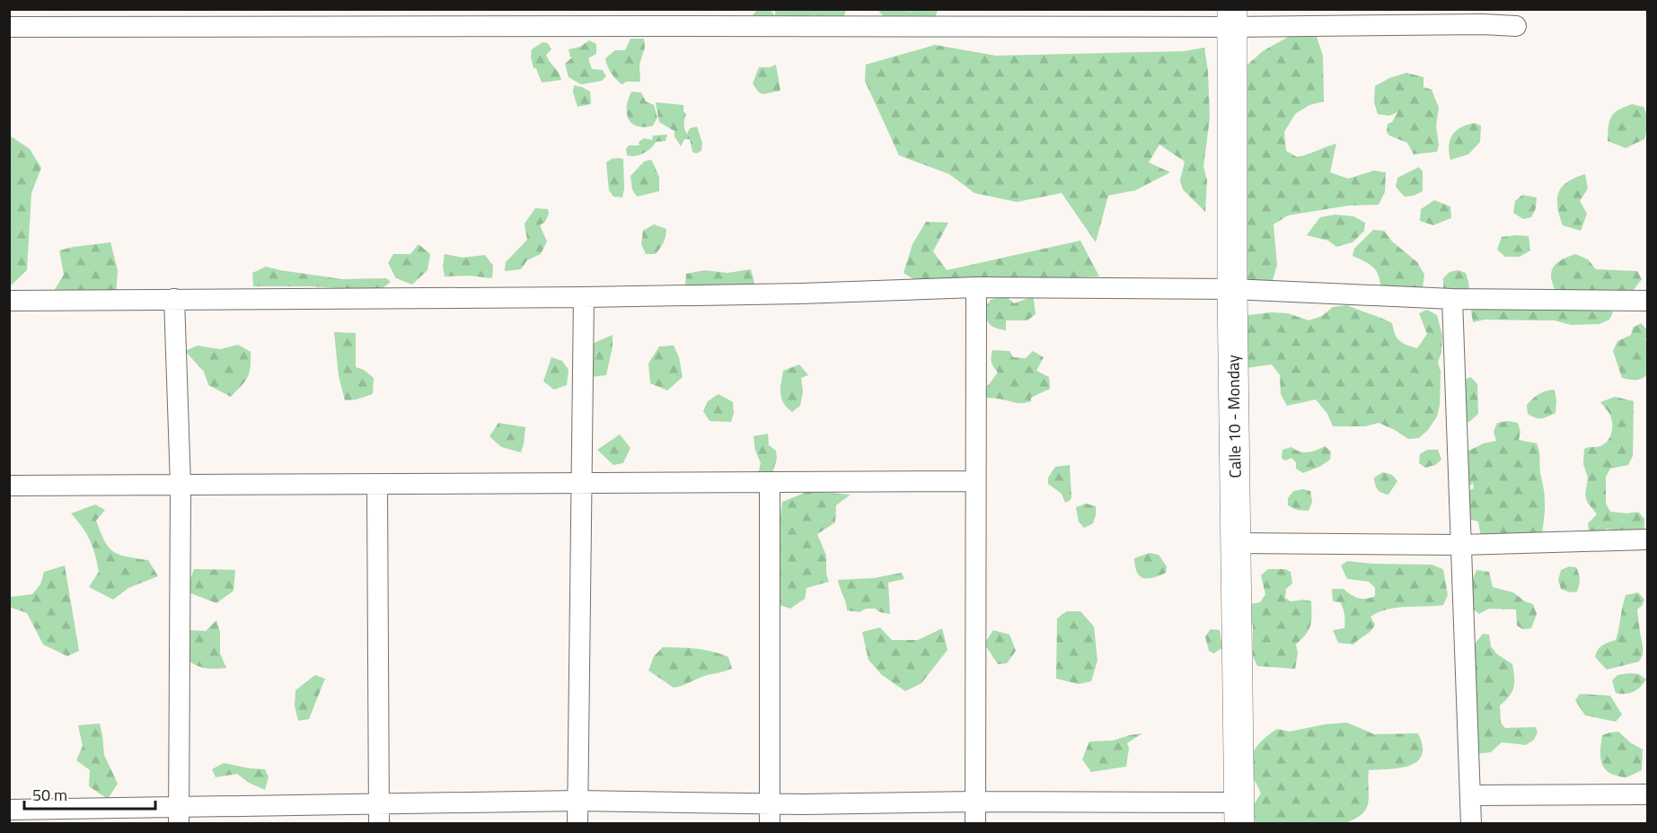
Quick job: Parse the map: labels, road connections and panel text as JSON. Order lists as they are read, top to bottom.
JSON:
{
  "streets": {
    "street": ["Calle 10 - Monday"]
  },
  "scale_bar": "50 m"
}
